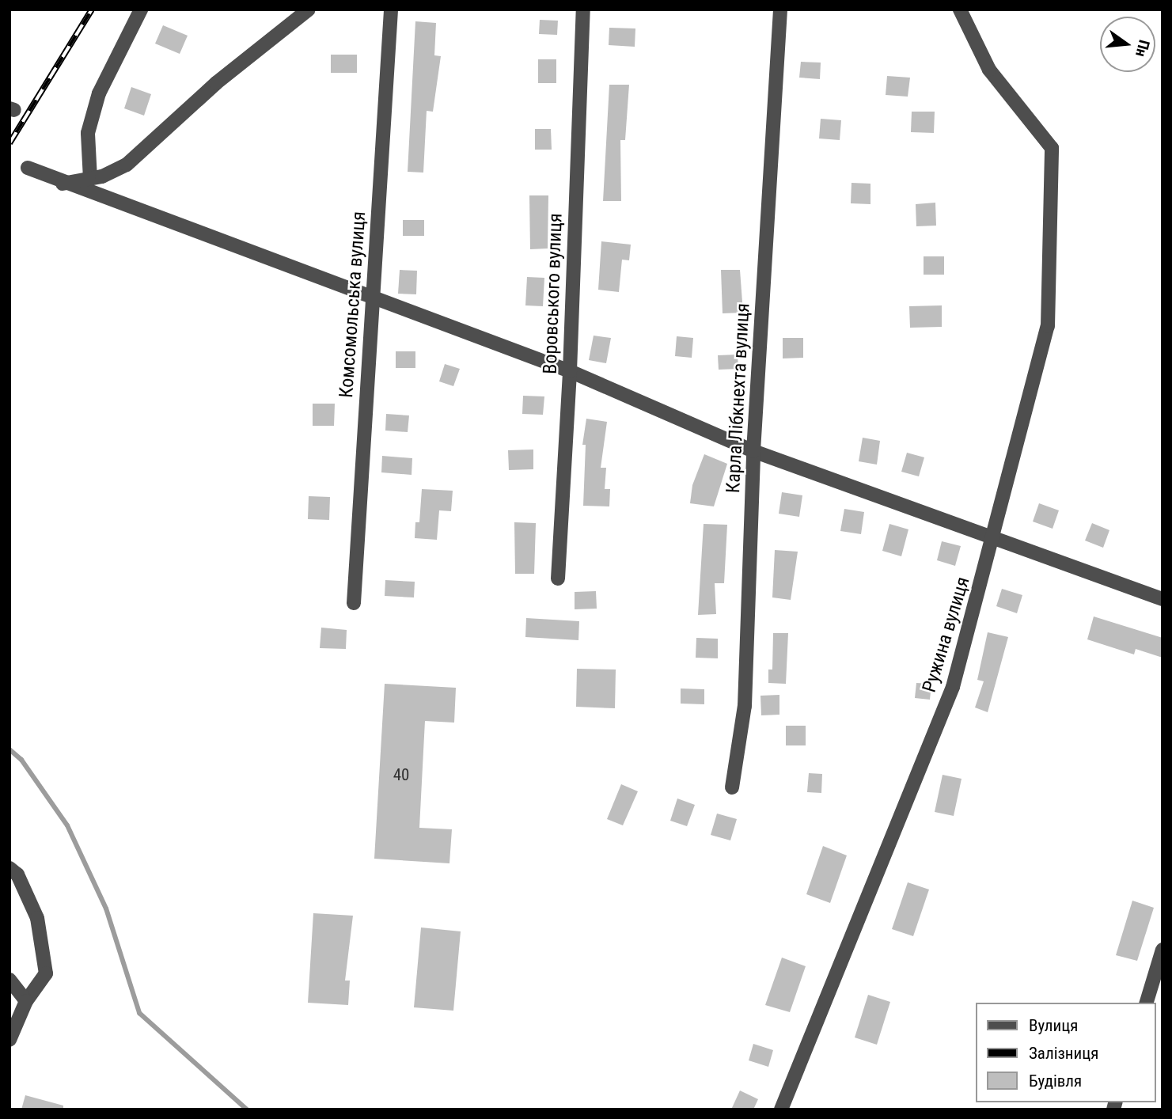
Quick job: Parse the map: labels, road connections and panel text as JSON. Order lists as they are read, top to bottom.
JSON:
{
  "streets": {
    "street": [
      "Воровського вулиця",
      "Комсомольська вулиця",
      "Карла Лібкнехта вулиця",
      "Ружина вулиця"
    ]
  },
  "house_numbers": ["40"],
  "legend": ["Вулиця", "Залізниця", "Будівля"],
  "north": "right"
}
